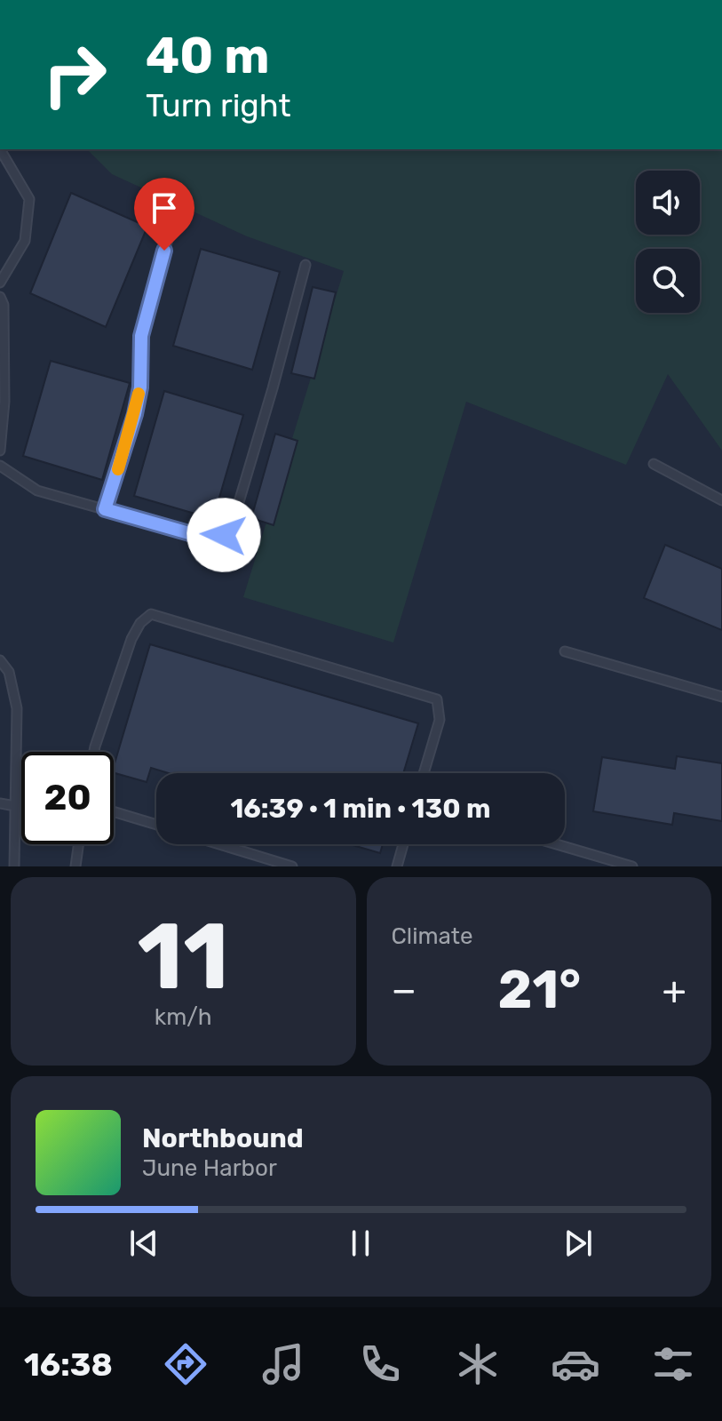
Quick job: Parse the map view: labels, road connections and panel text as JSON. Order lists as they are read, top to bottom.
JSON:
{
  "page": {
    "turn": ["40 m", "Turn right"],
    "limit": "20",
    "trip": "16:39 · 1 min · 130 m",
    "tile": [
      ["11", "km/h"],
      "Climate"
    ],
    "heat": ["−", "21°", "+"],
    "song": ["Northbound", "June Harbor"],
    "tabs": "16:38"
  }
}
